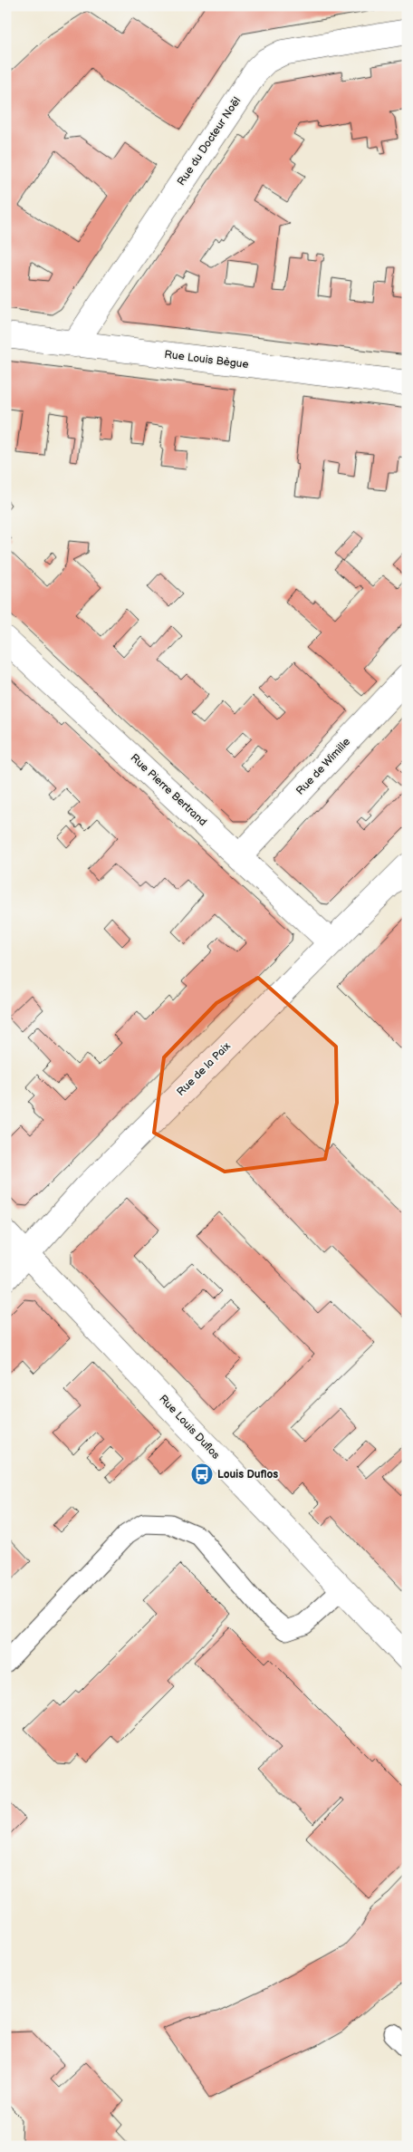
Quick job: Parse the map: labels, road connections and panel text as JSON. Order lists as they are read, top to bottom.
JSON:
{
  "streets": {
    "street": [
      "Rue du Docteur Noël",
      "Rue Louis Bègue",
      "Rue de Wimille",
      "Rue Pierre Bertrand",
      "Rue de la Paix",
      "Rue Louis Duflos"
    ]
  },
  "crossings": [
    ["Rue du Docteur Noël", "Rue Louis Bègue"],
    ["Rue de Wimille", "Rue Pierre Bertrand"],
    ["Rue Pierre Bertrand", "Rue de la Paix"],
    ["Rue de la Paix", "Rue Louis Duflos"]
  ],
  "places": {
    "bus stop": ["Louis Duflos"]
  }
}
